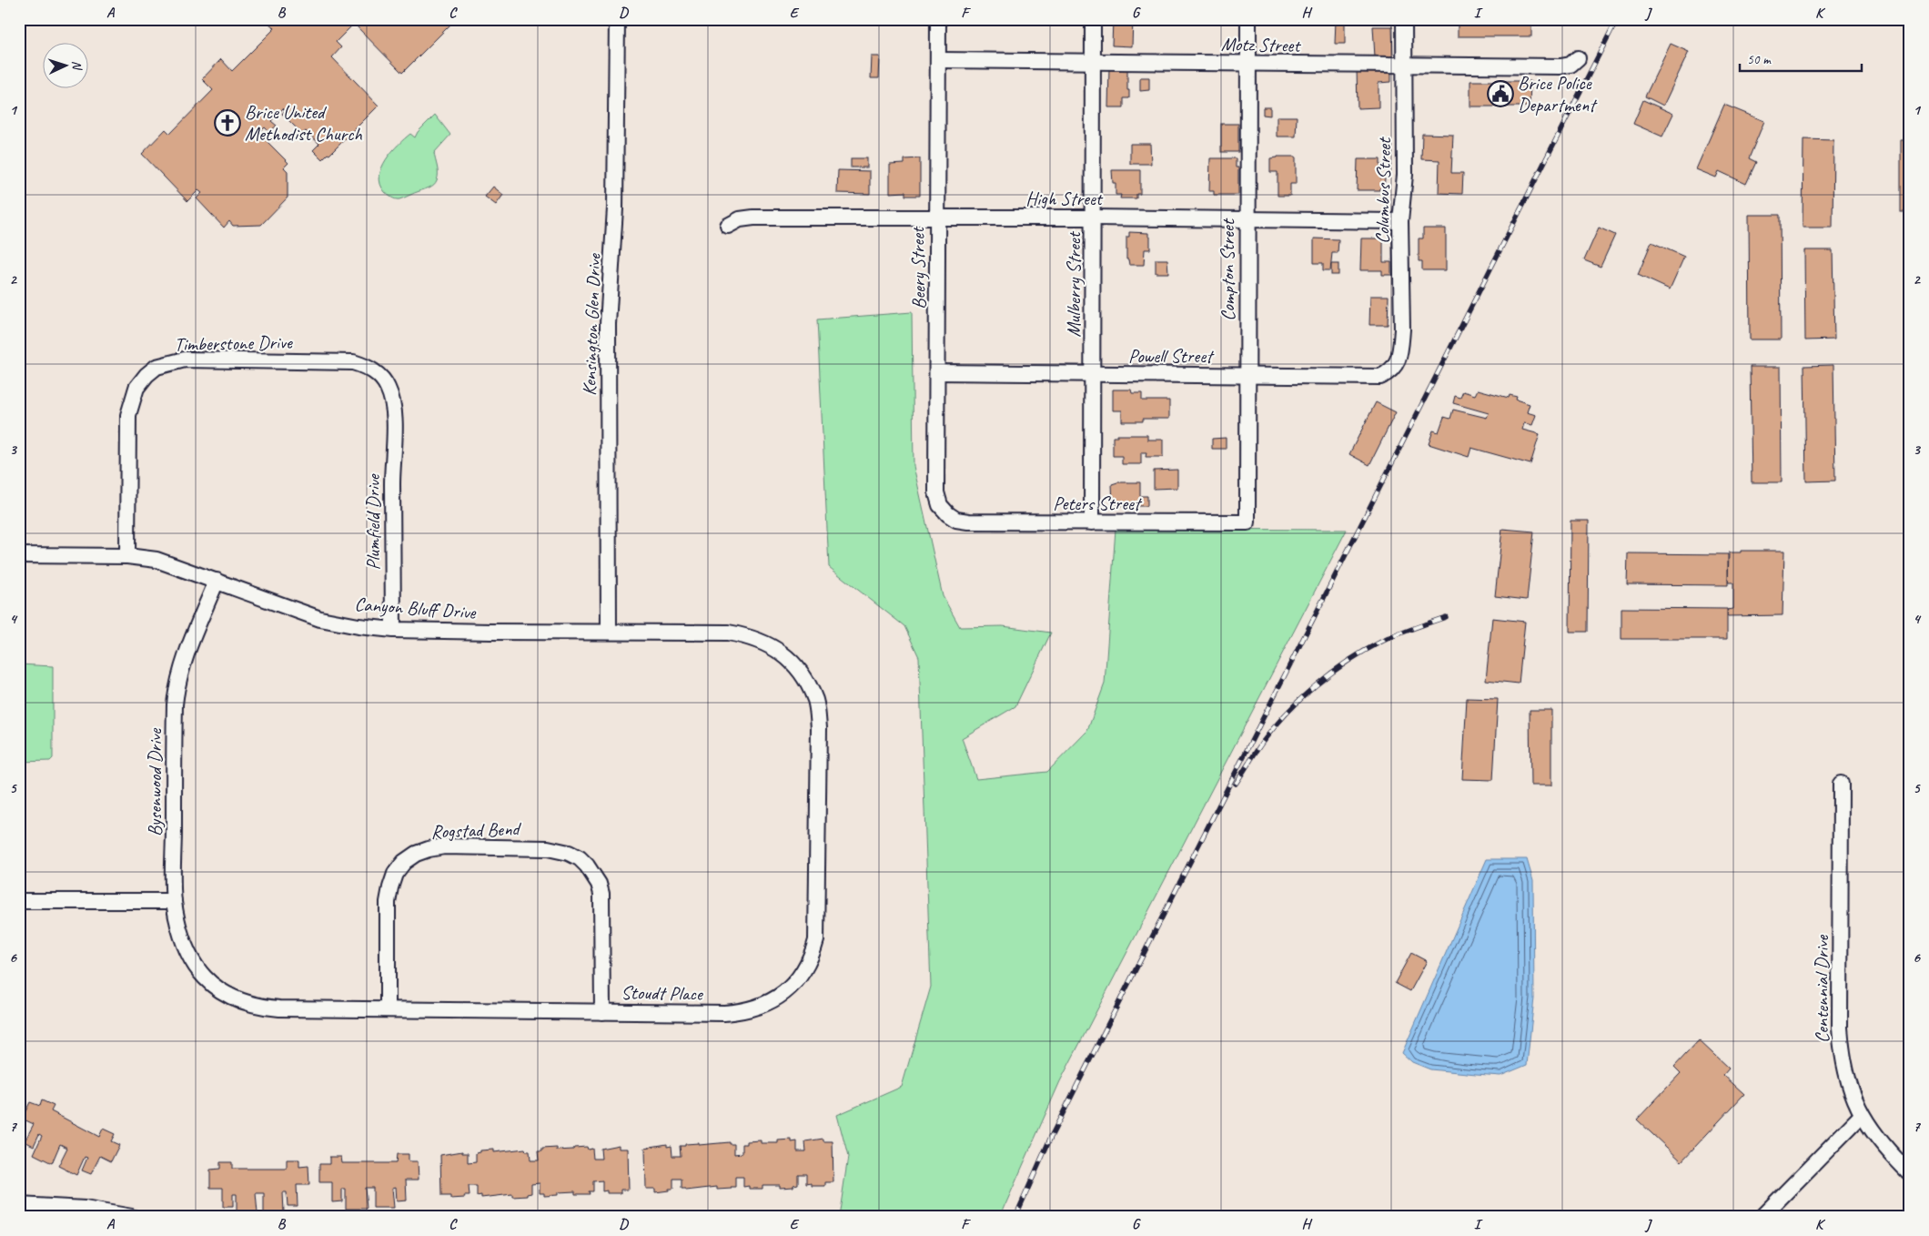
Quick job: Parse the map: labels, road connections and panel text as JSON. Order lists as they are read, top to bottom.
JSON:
{
  "streets": {
    "street": [
      "Motz Street",
      "Columbus Street",
      "High Street",
      "Beery Street",
      "Compton Street",
      "Mulberry Street",
      "Kensington Glen Drive",
      "Timberstone Drive",
      "Powell Street",
      "Peters Street",
      "Plumfield Drive",
      "Canyon Bluff Drive",
      "Bysenwood Drive",
      "Rogstad Bend",
      "Centennial Drive",
      "Stoudt Place"
    ]
  },
  "crossings": [
    ["Motz Street", "Columbus Street"],
    ["Motz Street", "Beery Street"],
    ["Motz Street", "Compton Street"],
    ["Motz Street", "Mulberry Street"],
    ["Columbus Street", "High Street"],
    ["Columbus Street", "Powell Street"],
    ["High Street", "Beery Street"],
    ["High Street", "Compton Street"],
    ["High Street", "Mulberry Street"],
    ["Beery Street", "Powell Street"],
    ["Beery Street", "Peters Street"],
    ["Compton Street", "Powell Street"],
    ["Compton Street", "Peters Street"],
    ["Mulberry Street", "Powell Street"],
    ["Mulberry Street", "Peters Street"],
    ["Kensington Glen Drive", "Canyon Bluff Drive"],
    ["Timberstone Drive", "Plumfield Drive"],
    ["Timberstone Drive", "Canyon Bluff Drive"],
    ["Plumfield Drive", "Canyon Bluff Drive"],
    ["Canyon Bluff Drive", "Bysenwood Drive"],
    ["Canyon Bluff Drive", "Stoudt Place"],
    ["Bysenwood Drive", "Stoudt Place"],
    ["Rogstad Bend", "Stoudt Place"]
  ],
  "places": {
    "public building": ["Brice Police Department"],
    "church": ["Brice United Methodist Church"]
  },
  "scale_bar": "50 m",
  "north": "right",
  "grid": {
    "columns": [
      "A",
      "B",
      "C",
      "D",
      "E",
      "F",
      "G",
      "H",
      "I",
      "J",
      "K"
    ],
    "rows": [
      "1",
      "2",
      "3",
      "4",
      "5",
      "6",
      "7"
    ]
  }
}
